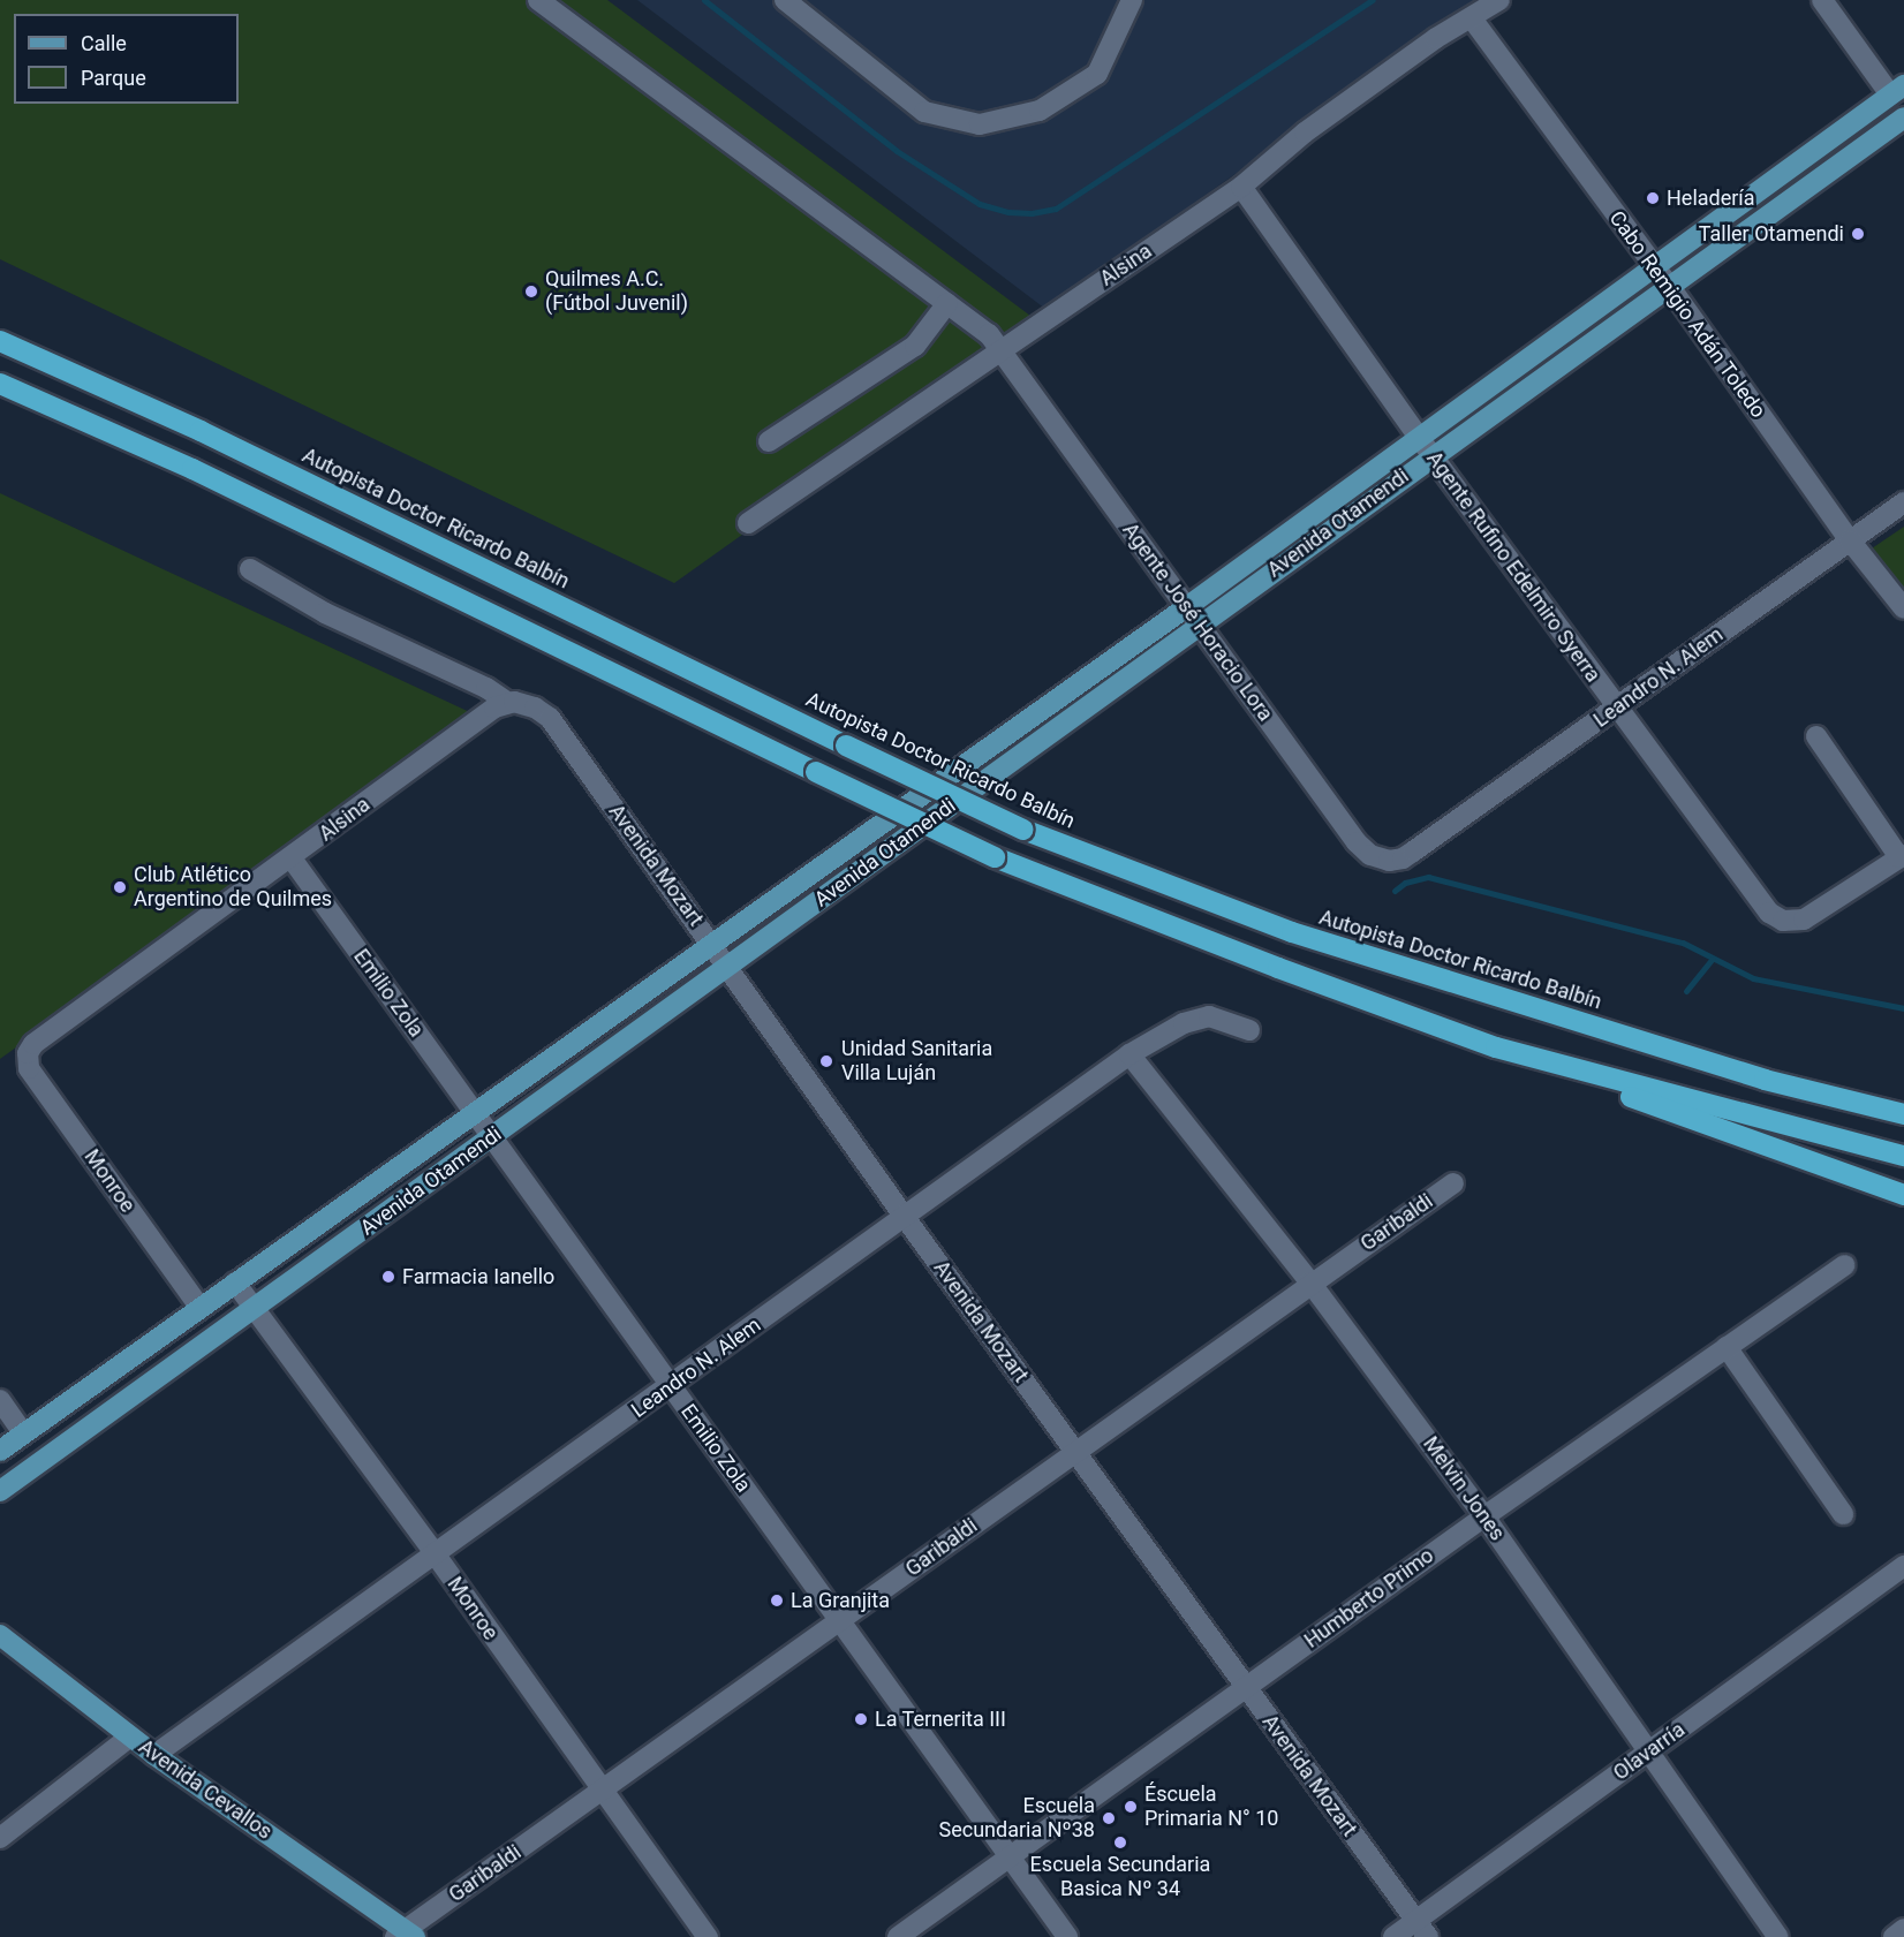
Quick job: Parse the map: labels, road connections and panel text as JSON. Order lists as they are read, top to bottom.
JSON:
{
  "streets": {
    "highway": ["Autopista Doctor Ricardo Balbín"],
    "main road": ["Avenida Otamendi", "Avenida Cevallos"],
    "street": [
      "Alsina",
      "Cabo Remigio Adán Toledo",
      "Agente Rufino Edelmiro Syerra",
      "Agente José Horacio Lora",
      "Leandro N. Alem",
      "Avenida Mozart",
      "Emilio Zola",
      "Monroe",
      "Garibaldi",
      "Melvin Jones",
      "Humberto Primo",
      "Olavarría"
    ]
  },
  "crossings": [
    ["Alsina", "Cabo Remigio Adán Toledo"],
    ["Alsina", "Agente Rufino Edelmiro Syerra"],
    ["Alsina", "Agente José Horacio Lora"],
    ["Alsina", "Avenida Mozart"],
    ["Alsina", "Emilio Zola"],
    ["Alsina", "Monroe"],
    ["Cabo Remigio Adán Toledo", "Avenida Otamendi"],
    ["Cabo Remigio Adán Toledo", "Leandro N. Alem"],
    ["Avenida Otamendi", "Agente Rufino Edelmiro Syerra"],
    ["Avenida Otamendi", "Agente José Horacio Lora"],
    ["Avenida Otamendi", "Avenida Mozart"],
    ["Avenida Otamendi", "Emilio Zola"],
    ["Avenida Otamendi", "Monroe"],
    ["Agente Rufino Edelmiro Syerra", "Leandro N. Alem"],
    ["Agente José Horacio Lora", "Leandro N. Alem"],
    ["Leandro N. Alem", "Avenida Mozart"],
    ["Leandro N. Alem", "Emilio Zola"],
    ["Leandro N. Alem", "Monroe"],
    ["Leandro N. Alem", "Melvin Jones"],
    ["Leandro N. Alem", "Avenida Cevallos"],
    ["Avenida Mozart", "Garibaldi"],
    ["Avenida Mozart", "Humberto Primo"],
    ["Avenida Mozart", "Olavarría"],
    ["Emilio Zola", "Garibaldi"],
    ["Emilio Zola", "Humberto Primo"],
    ["Monroe", "Garibaldi"],
    ["Garibaldi", "Melvin Jones"],
    ["Garibaldi", "Avenida Cevallos"],
    ["Melvin Jones", "Humberto Primo"],
    ["Melvin Jones", "Olavarría"]
  ],
  "places": [
    "Heladería",
    "Taller Otamendi",
    "Quilmes A.C. (Fútbol Juvenil)",
    "Club Atlético Argentino de Quilmes",
    "Unidad Sanitaria Villa Luján",
    "Farmacia Ianello",
    "La Granjita",
    "La Ternerita III",
    "Éscuela Primaria N° 10",
    "Escuela Secundaria Nº38",
    "Escuela Secundaria Basica Nº 34"
  ],
  "legend": ["Calle", "Parque"]
}
